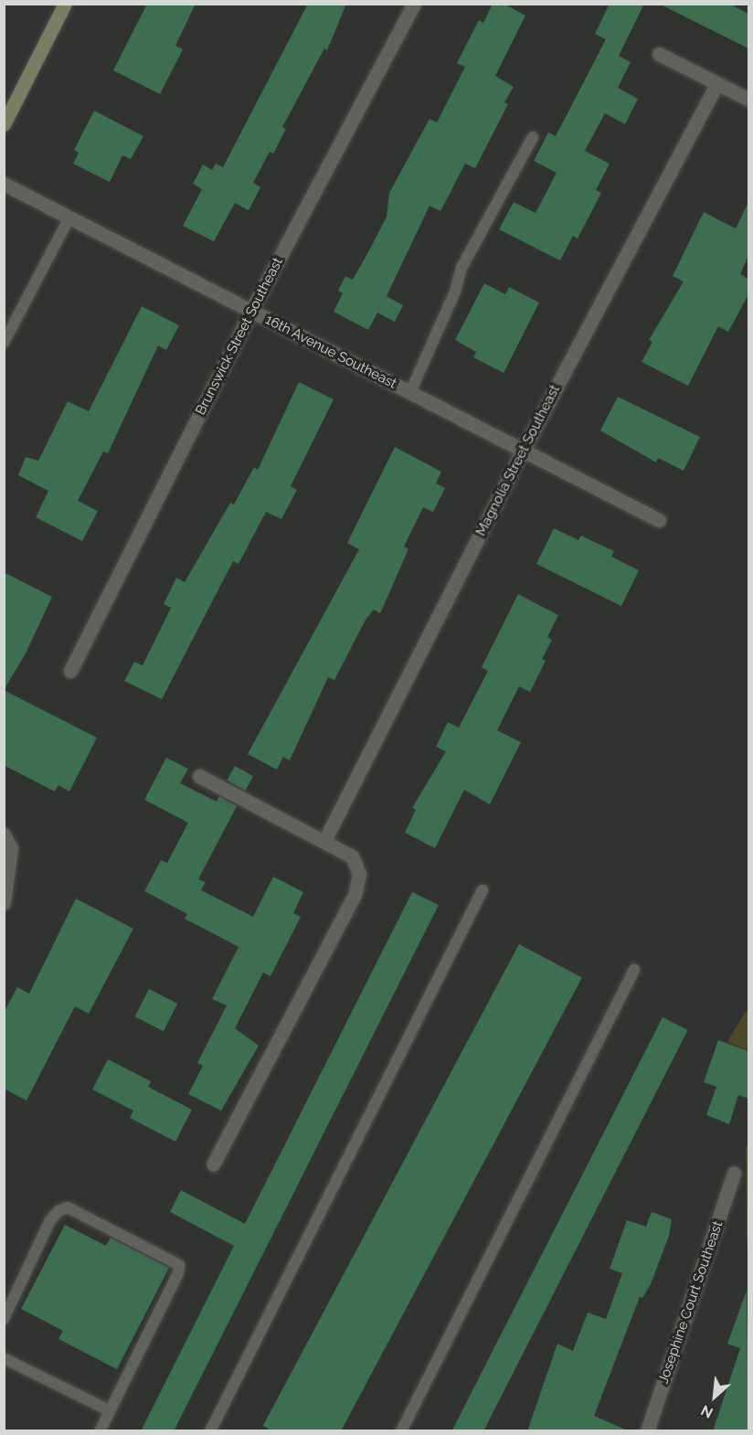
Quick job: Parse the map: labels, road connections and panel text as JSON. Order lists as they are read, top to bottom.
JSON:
{
  "streets": {
    "street": [
      "Brunswick Street Southeast",
      "16th Avenue Southeast",
      "Magnolia Street Southeast",
      "Josephine Court Southeast"
    ]
  },
  "crossings": [
    ["Brunswick Street Southeast", "16th Avenue Southeast"],
    ["16th Avenue Southeast", "Magnolia Street Southeast"]
  ],
  "north": "bottom left"
}
